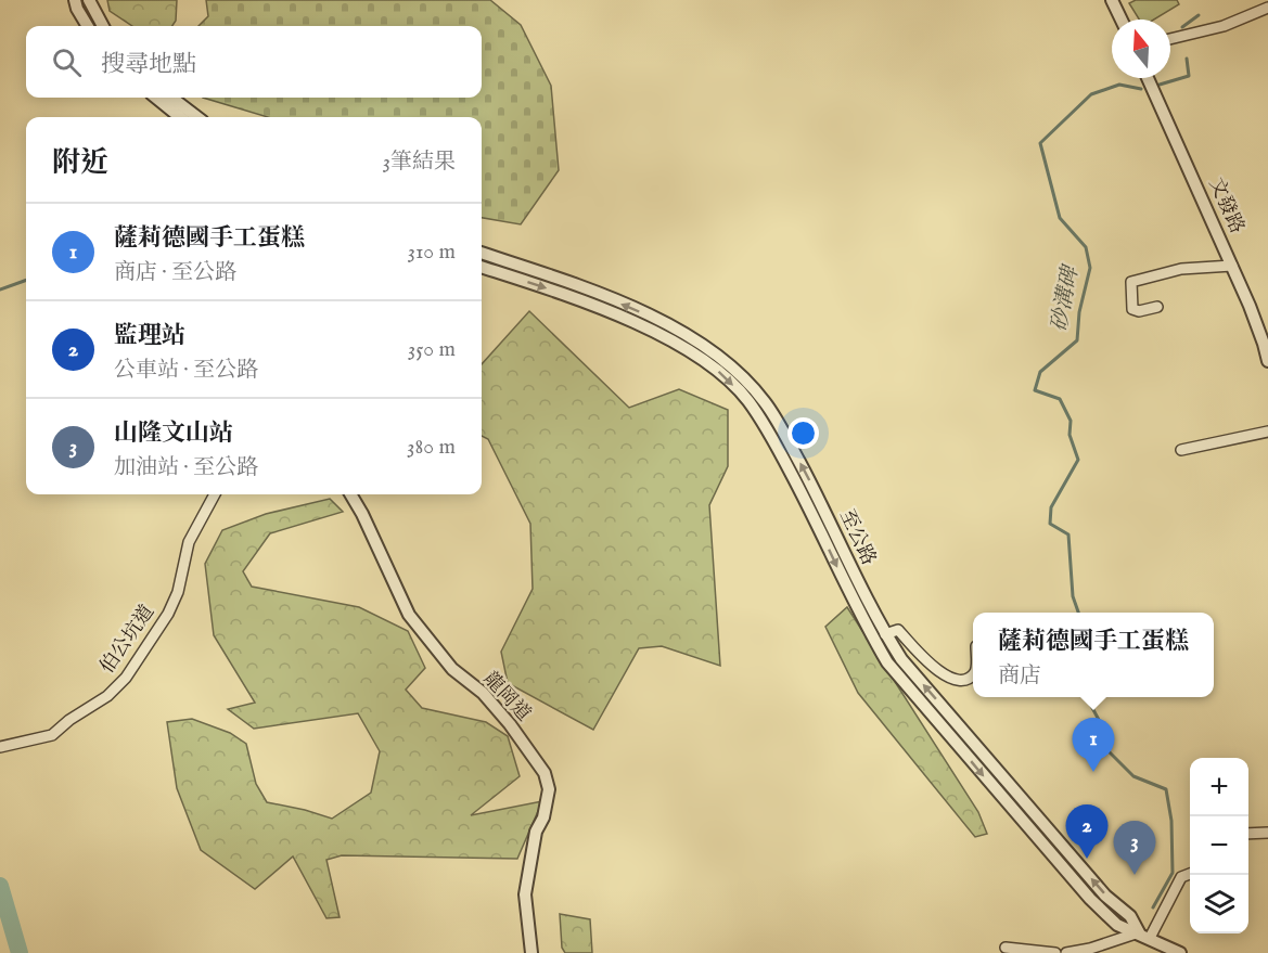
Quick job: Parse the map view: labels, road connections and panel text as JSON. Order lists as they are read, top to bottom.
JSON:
{
  "streets": {
    "street": [
      "文發路",
      "至公路",
      "伯公坑道",
      "龍岡道"
    ]
  },
  "water": ["砂溝碑"],
  "north": "top",
  "page": {
    "search": "搜尋地點",
    "heading": ["附近", "3筆結果"],
    "list": [
      {
        "mark": "1",
        "name": "薩莉德國手工蛋糕",
        "note": "商店 · 至公路",
        "value": "310 m"
      },
      {
        "mark": "2",
        "name": "監理站",
        "note": "公車站 · 至公路",
        "value": "350 m"
      },
      {
        "mark": "3",
        "name": "山隆文山站",
        "note": "加油站 · 至公路",
        "value": "380 m"
      }
    ],
    "popup": ["薩莉德國手工蛋糕", "商店"],
    "pins": ["1", "2", "3"],
    "map_buttons": ["+", "−"]
  }
}
